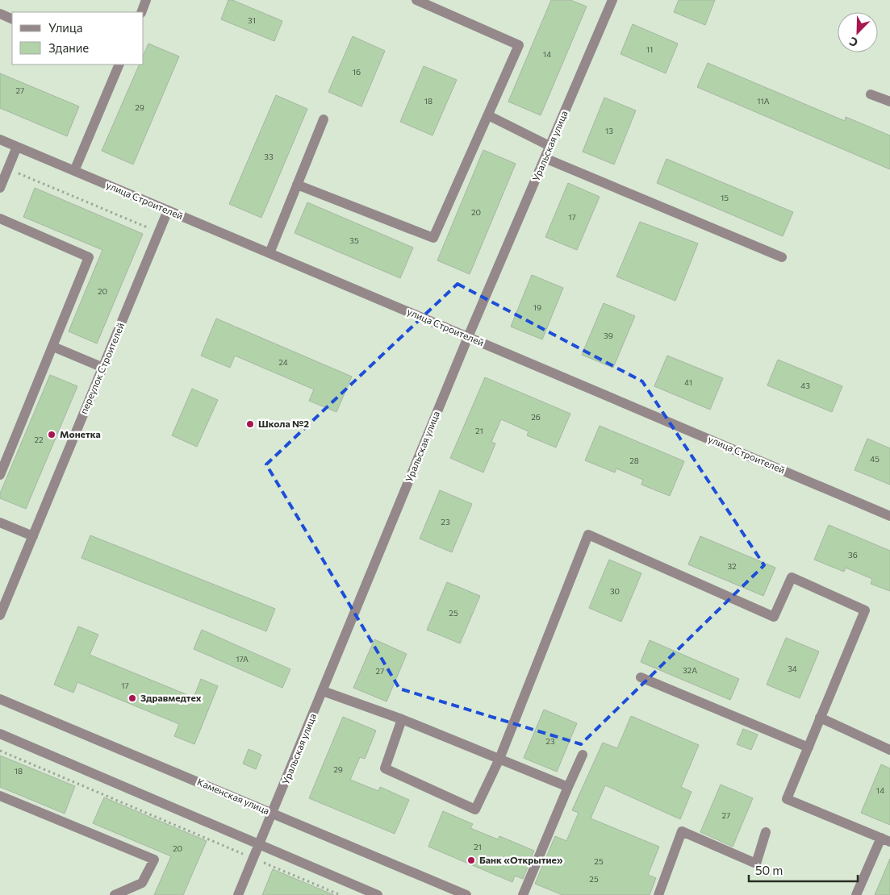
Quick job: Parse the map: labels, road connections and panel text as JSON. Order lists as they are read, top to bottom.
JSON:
{
  "streets": {
    "street": [
      "Уральская улица",
      "улица Строителей",
      "переулок Строителей",
      "Каменская улица"
    ]
  },
  "crossings": [
    ["Уральская улица", "улица Строителей"],
    ["Уральская улица", "Каменская улица"],
    ["улица Строителей", "переулок Строителей"]
  ],
  "places": [
    "Школа №2",
    "Монетка",
    "Здравмедтех",
    "Банк «Открытие»"
  ],
  "house_numbers": [
    "31",
    "11",
    "14",
    "16",
    "27",
    "18",
    "11А",
    "29",
    "13",
    "33",
    "15",
    "20",
    "17",
    "35",
    "20",
    "19",
    "39",
    "24",
    "41",
    "43",
    "26",
    "21",
    "22",
    "45",
    "28",
    "23",
    "36",
    "32",
    "30",
    "25",
    "17А",
    "34",
    "32А",
    "27",
    "17",
    "23",
    "29",
    "18",
    "14",
    "27",
    "21",
    "20",
    "25",
    "25"
  ],
  "legend": ["Улица", "Здание"],
  "scale_bar": "50 m",
  "north": "bottom left"
}
